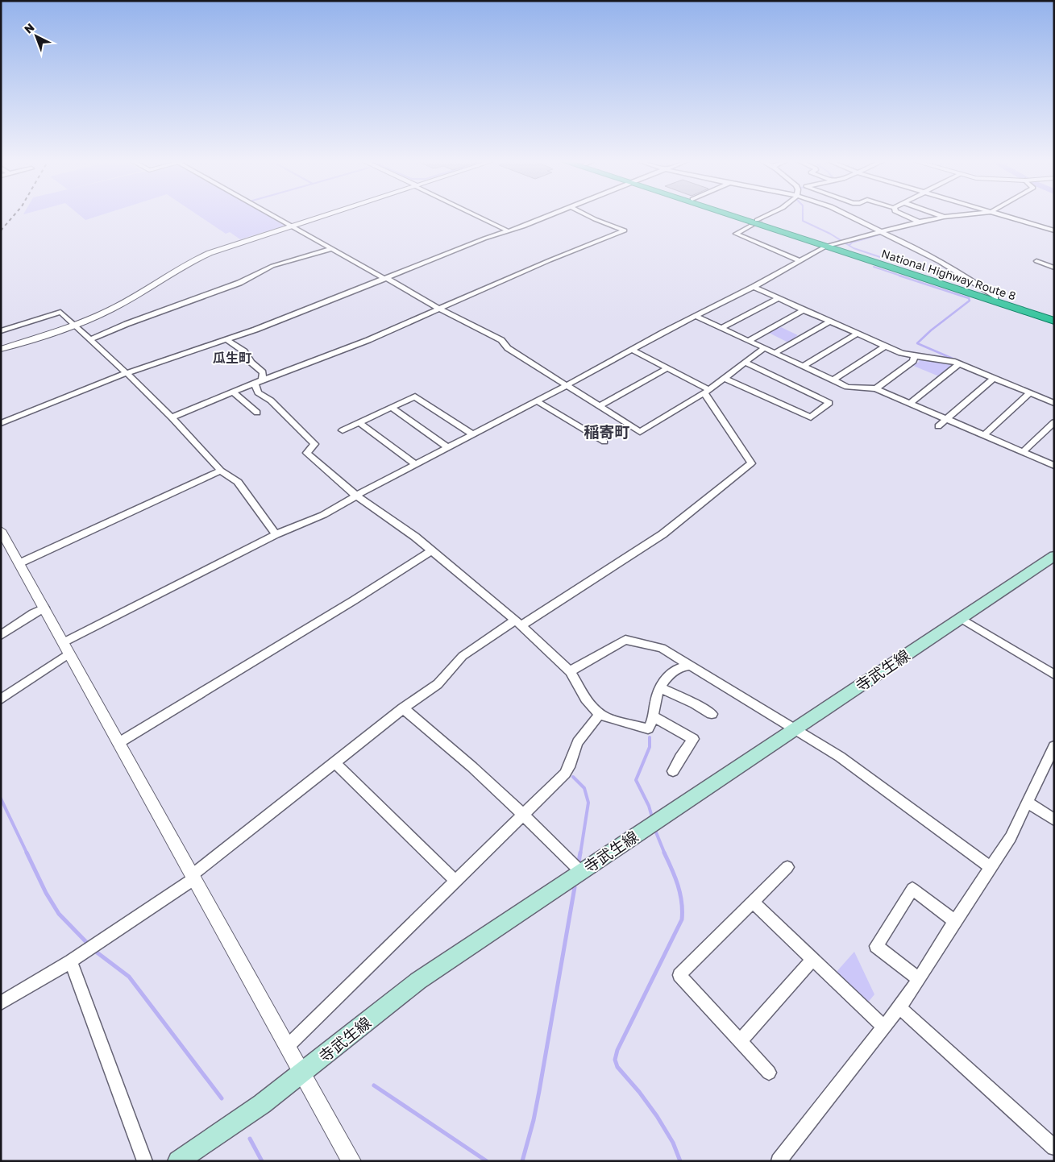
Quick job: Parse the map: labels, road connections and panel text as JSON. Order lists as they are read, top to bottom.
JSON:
{
  "streets": {
    "highway": ["National Highway Route 8"],
    "main road": ["寺武生線"]
  },
  "districts": ["瓜生町", "稲寄町"],
  "north": "top left"
}
